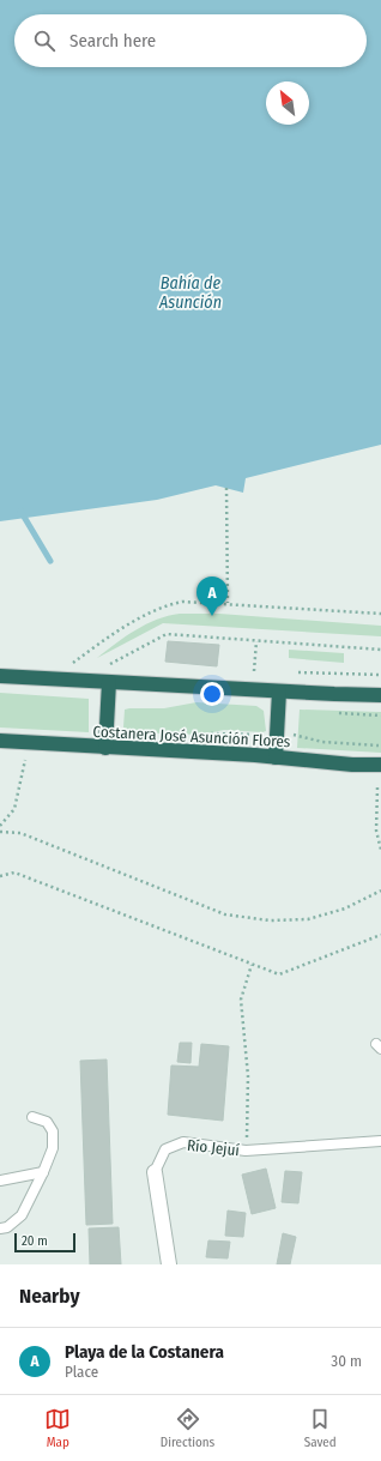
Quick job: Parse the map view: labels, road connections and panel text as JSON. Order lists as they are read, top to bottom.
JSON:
{
  "streets": {
    "highway": ["Costanera José Asunción Flores"],
    "street": ["Río Jejuí"]
  },
  "water": ["Bahía de Asunción"],
  "scale_bar": "20 m",
  "north": "top left",
  "page": {
    "search": "Search here",
    "pins": "A",
    "scale": "20 m",
    "heading": "Nearby",
    "list": [
      {
        "mark": "A",
        "name": "Playa de la Costanera",
        "note": "Place",
        "value": "30 m"
      }
    ],
    "nav": ["Map", "Directions", "Saved"]
  }
}
